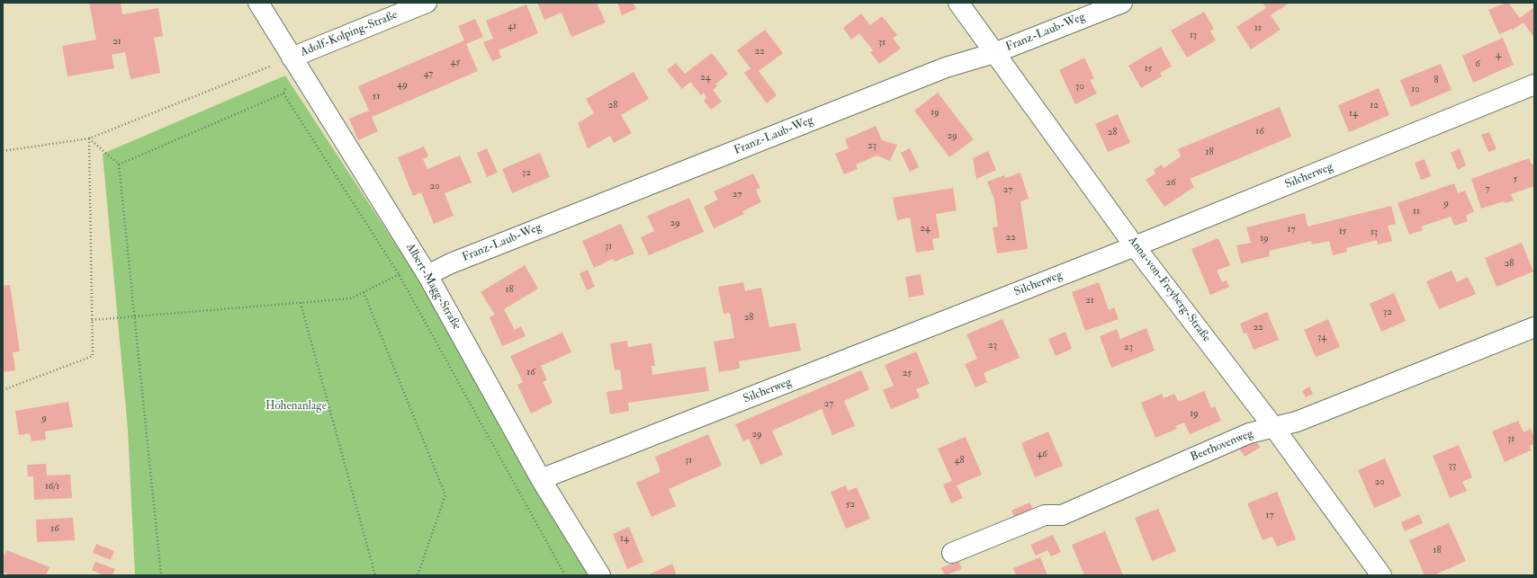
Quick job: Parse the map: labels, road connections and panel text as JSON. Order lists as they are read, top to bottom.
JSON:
{
  "streets": {
    "street": [
      "Franz-Laub-Weg",
      "Adolf-Kolping-Straße",
      "Silcherweg",
      "Albert-Magg-Straße",
      "Anna-von-Freyberg-Straße",
      "Beethovenweg"
    ]
  },
  "crossings": [
    ["Franz-Laub-Weg", "Albert-Magg-Straße"],
    ["Franz-Laub-Weg", "Anna-von-Freyberg-Straße"],
    ["Adolf-Kolping-Straße", "Albert-Magg-Straße"],
    ["Silcherweg", "Albert-Magg-Straße"],
    ["Silcherweg", "Anna-von-Freyberg-Straße"],
    ["Anna-von-Freyberg-Straße", "Beethovenweg"]
  ],
  "parks": ["Höhenanlage"],
  "house_numbers": [
    "41",
    "11",
    "13",
    "21",
    "31",
    "22",
    "4",
    "45",
    "6",
    "15",
    "47",
    "24",
    "8",
    "49",
    "30",
    "10",
    "51",
    "28",
    "12",
    "19",
    "14",
    "16",
    "28",
    "29",
    "23",
    "18",
    "32",
    "5",
    "26",
    "20",
    "7",
    "27",
    "27",
    "9",
    "11",
    "29",
    "24",
    "17",
    "15",
    "13",
    "22",
    "19",
    "31",
    "28",
    "18",
    "21",
    "32",
    "28",
    "22",
    "34",
    "23",
    "23",
    "16",
    "25",
    "27",
    "19",
    "9",
    "29",
    "31",
    "46",
    "31",
    "48",
    "33",
    "20",
    "16/1",
    "52",
    "17",
    "16",
    "14",
    "18"
  ]
}
